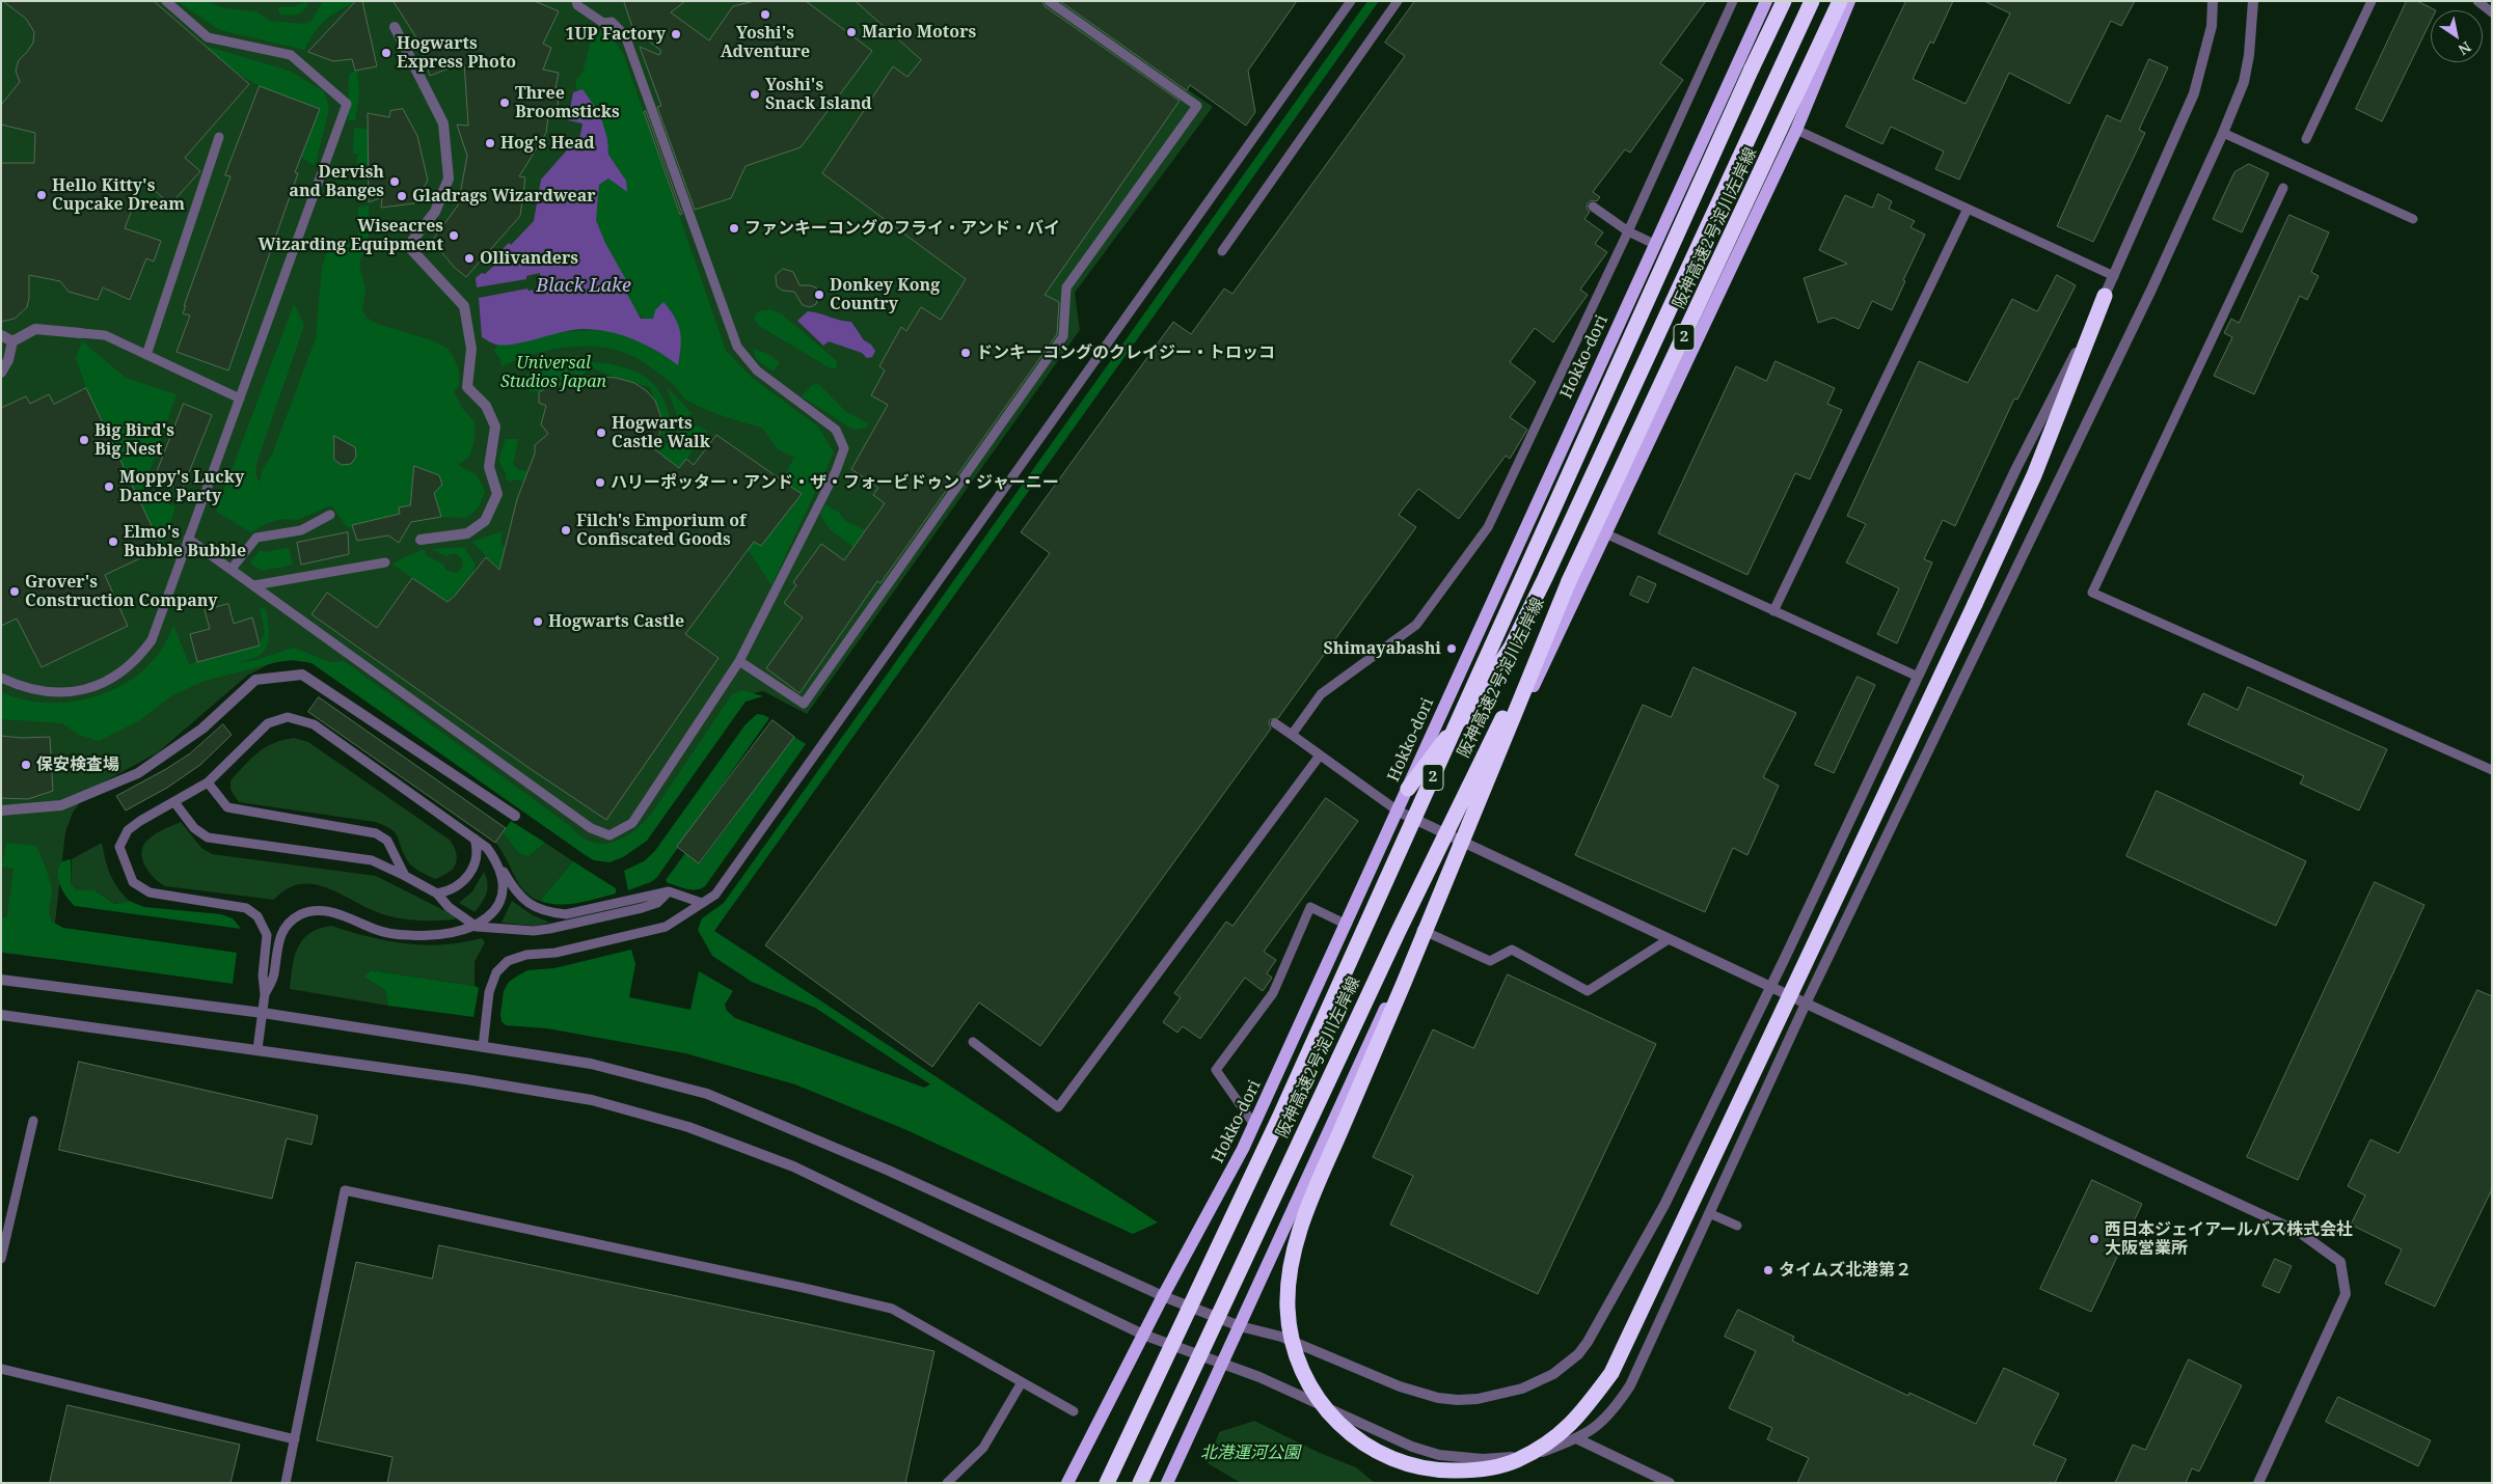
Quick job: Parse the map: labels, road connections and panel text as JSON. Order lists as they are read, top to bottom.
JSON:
{
  "streets": {
    "highway": ["阪神高速2号淀川左岸線", "2"],
    "main road": ["Hokko-dori"]
  },
  "crossings": [
    ["阪神高速2号淀川左岸線", "2"]
  ],
  "water": ["Black Lake"],
  "parks": ["Universal Studios Japan", "北港運河公園"],
  "places": [
    "Yoshi's Adventure",
    "Mario Motors",
    "1UP Factory",
    "Hogwarts Express Photo",
    "Yoshi's Snack Island",
    "Three Broomsticks",
    "Hog's Head",
    "Dervish and Banges",
    "Hello Kitty's Cupcake Dream",
    "Gladrags Wizardwear",
    "ファンキーコングのフライ・アンド・バイ",
    "Wiseacres Wizarding Equipment",
    "Ollivanders",
    "Donkey Kong Country",
    "ドンキーコングのクレイジー・トロッコ",
    "Hogwarts Castle Walk",
    "Big Bird's Big Nest",
    "ハリーポッター・アンド・ザ・フォービドゥン・ジャーニー",
    "Moppy's Lucky Dance Party",
    "Filch's Emporium of Confiscated Goods",
    "Elmo's Bubble Bubble",
    "Grover's Construction Company",
    "Hogwarts Castle",
    "Shimayabashi",
    "保安検査場",
    "西日本ジェイアールバス株式会社 大阪営業所",
    "タイムズ北港第２"
  ],
  "north": "bottom right"
}
